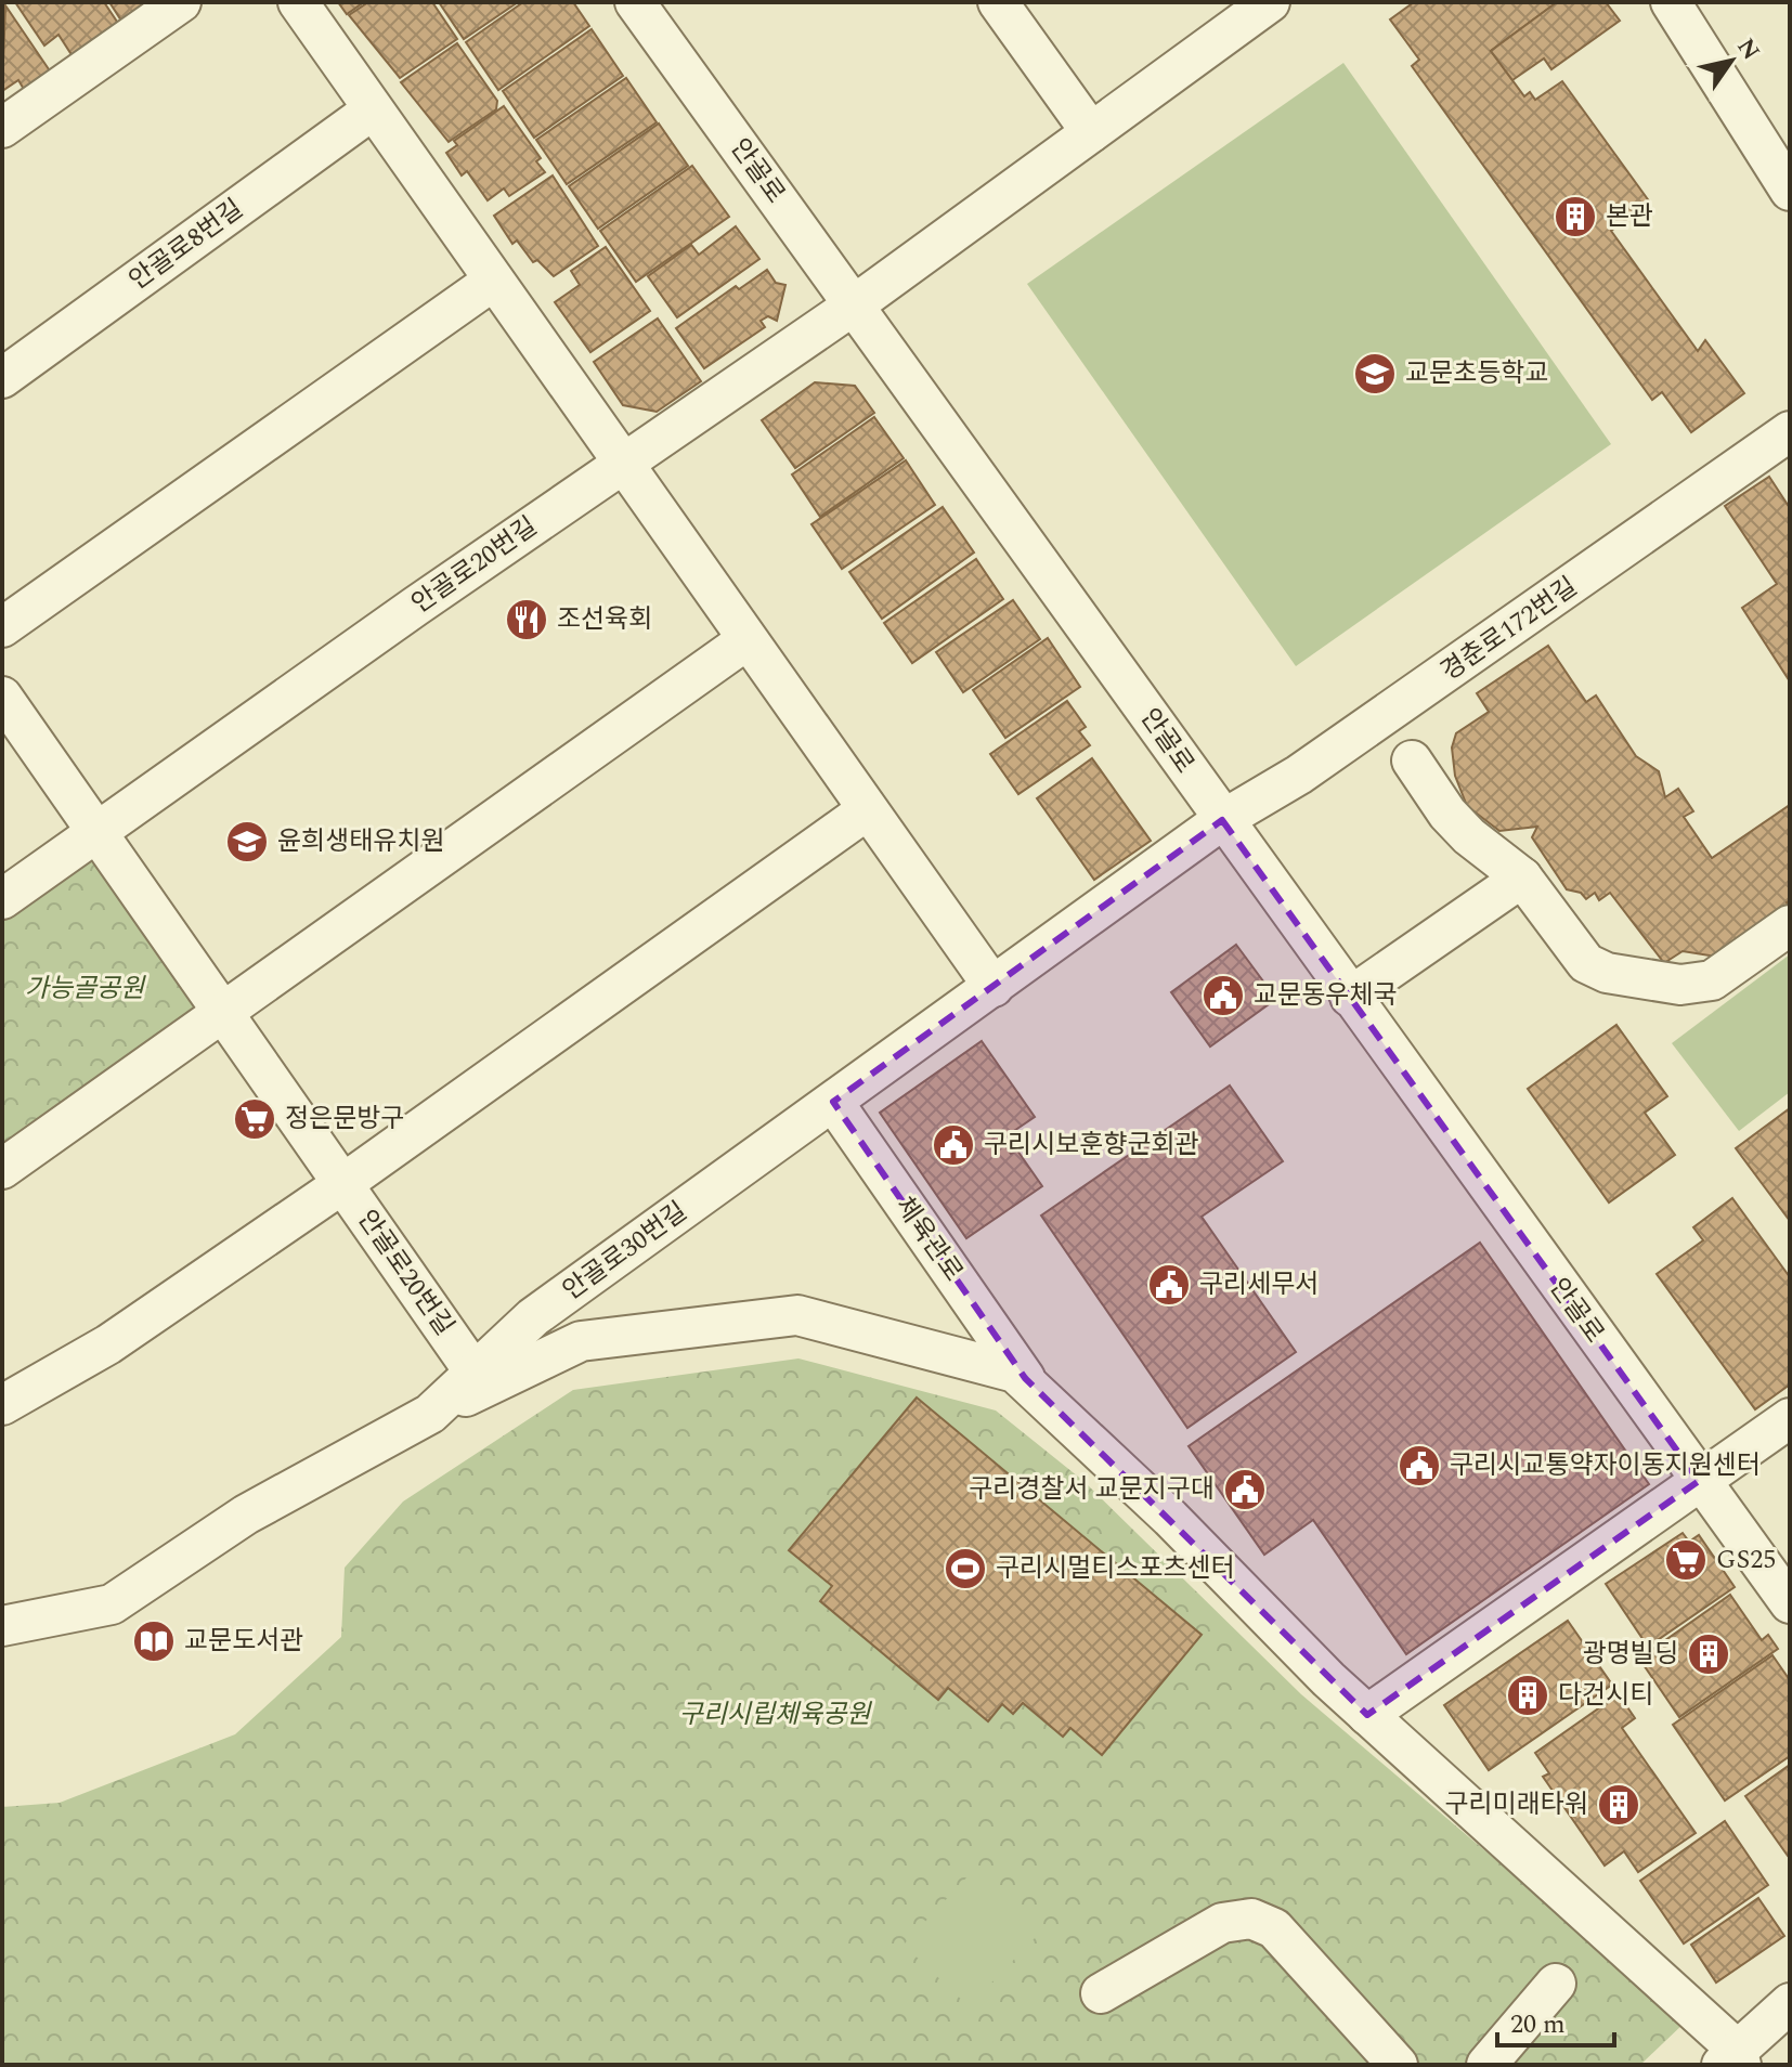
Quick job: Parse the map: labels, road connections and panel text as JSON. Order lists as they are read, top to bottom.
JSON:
{
  "streets": {
    "street": [
      "안골로",
      "안골로8번길",
      "안골로20번길",
      "경춘로172번길",
      "체육관로",
      "안골로30번길"
    ]
  },
  "crossings": [
    ["안골로", "안골로20번길"],
    ["안골로", "경춘로172번길"],
    ["안골로", "안골로30번길"],
    ["안골로20번길", "안골로30번길"],
    ["경춘로172번길", "안골로30번길"],
    ["체육관로", "안골로30번길"]
  ],
  "parks": ["가능골공원", "구리시립체육공원"],
  "places": {
    "building": [
      "본관",
      "광명빌딩",
      "다건시티",
      "구리미래타워"
    ],
    "school or university": ["교문초등학교", "윤희생태유치원"],
    "restaurant": ["조선육회"],
    "public building": [
      "교문동우체국",
      "구리시보훈향군회관",
      "구리세무서",
      "구리시교통약자이동지원센터",
      "구리경찰서 교문지구대"
    ],
    "supermarket": ["정은문방구", "GS25"],
    "sports": ["구리시멀티스포츠센터"],
    "library": ["교문도서관"]
  },
  "scale_bar": "20 m",
  "north": "top right"
}
